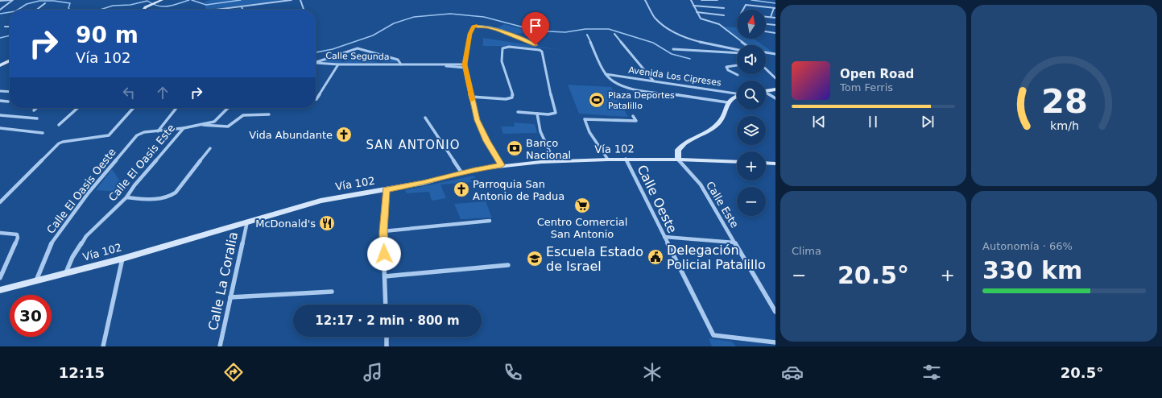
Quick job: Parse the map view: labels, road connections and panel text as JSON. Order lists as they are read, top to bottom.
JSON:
{
  "streets": {
    "main road": ["Vía 102"],
    "street": [
      "Calle Segunda",
      "Avenida Los Cipreses",
      "Calle El Oasis Este",
      "Calle El Oasis Oeste",
      "Calle Oeste",
      "Calle Este",
      "Calle La Coralia"
    ]
  },
  "crossings": [
    ["Vía 102", "Calle El Oasis Este"],
    ["Vía 102", "Calle El Oasis Oeste"],
    ["Vía 102", "Calle Oeste"],
    ["Vía 102", "Calle Este"],
    ["Vía 102", "Calle La Coralia"],
    ["Calle El Oasis Este", "Calle El Oasis Oeste"]
  ],
  "districts": ["SAN ANTONIO"],
  "places": {
    "sports": ["Plaza Deportes Patalillo"],
    "church": ["Vida Abundante", "Parroquia San Antonio de Padua"],
    "bank": ["Banco Nacional"],
    "supermarket": ["Centro Comercial San Antonio"],
    "restaurant": ["McDonald's"],
    "public building": ["Delegación Policial Patalillo"],
    "school or university": ["Escuela Estado de Israel"]
  },
  "north": "top",
  "page": {
    "map_buttons": ["+", "−"],
    "turn": ["90 m", "Vía 102"],
    "song": ["Open Road", "Tom Ferris"],
    "tile": [
      "Clima",
      ["Autonomía · 66%", "330 km"]
    ],
    "heat": ["−", "20.5°", "+"],
    "limit": "30",
    "trip": "12:17 · 2 min · 800 m",
    "tabs": ["12:15", "20.5°"],
    "gauge": ["28", "km/h"]
  }
}
